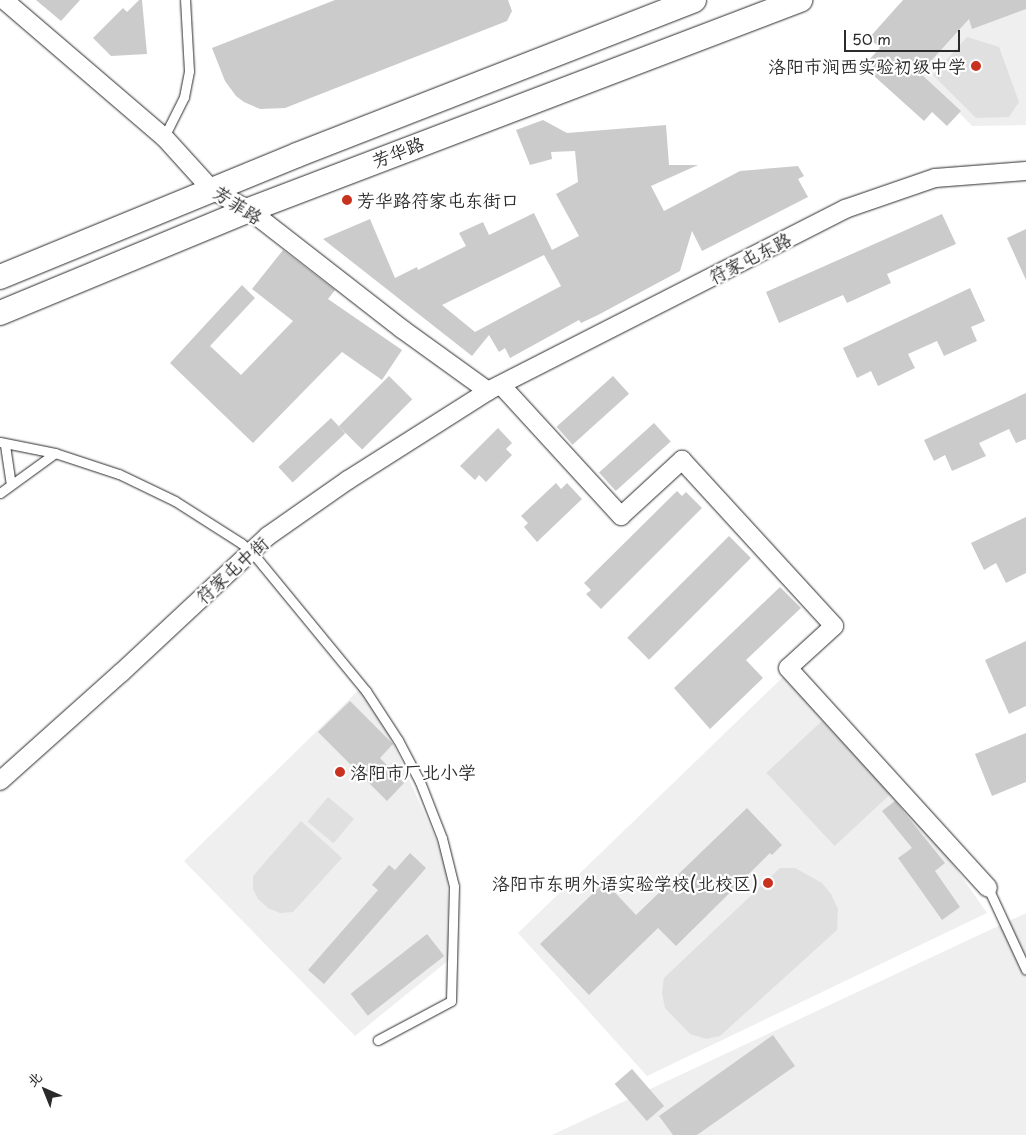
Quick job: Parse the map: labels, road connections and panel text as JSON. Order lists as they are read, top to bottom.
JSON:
{
  "streets": {
    "main road": ["芳华路"],
    "street": ["芳菲路", "符家屯东路", "符家屯中街"]
  },
  "crossings": [
    ["芳华路", "芳菲路"],
    ["芳菲路", "符家屯东路"],
    ["芳菲路", "符家屯中街"],
    ["符家屯东路", "符家屯中街"]
  ],
  "places": [
    "洛阳市涧西实验初级中学",
    "芳华路符家屯东街口",
    "洛阳市厂北小学",
    "洛阳市东明外语实验学校(北校区)"
  ],
  "scale_bar": "50 m",
  "north": "top left"
}
